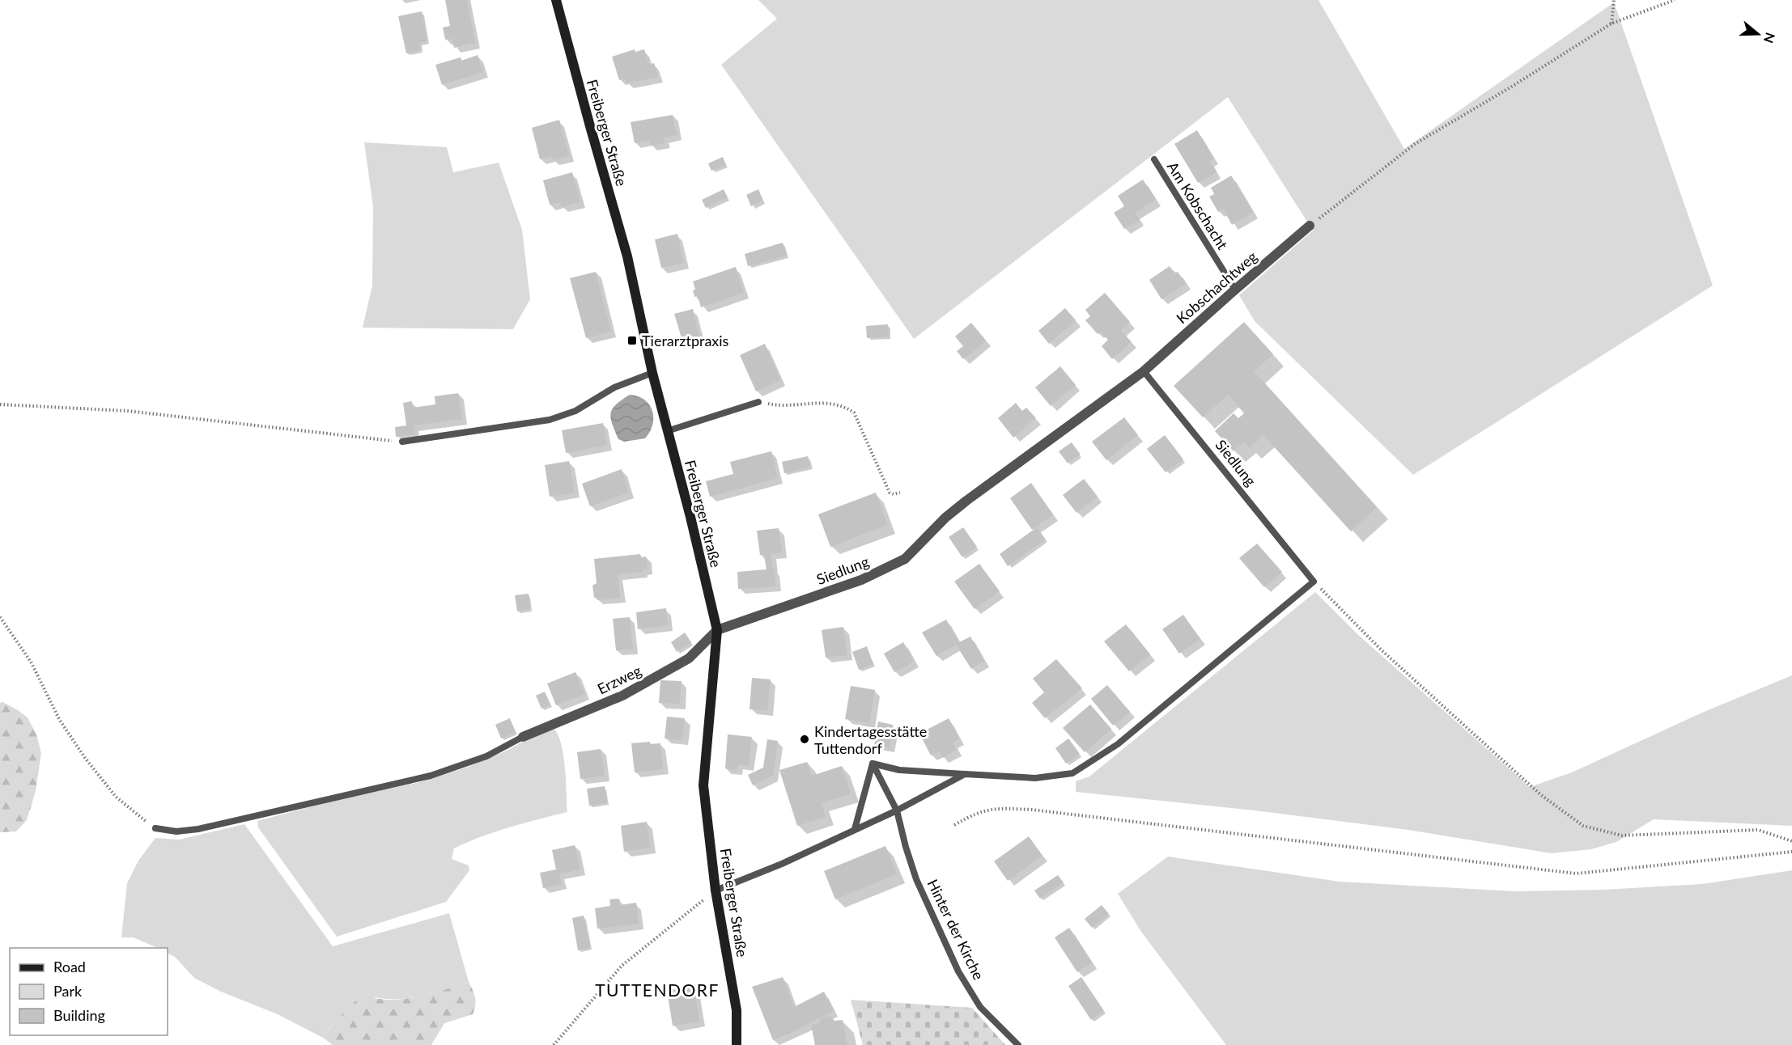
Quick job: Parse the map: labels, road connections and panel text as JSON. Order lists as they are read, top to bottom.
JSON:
{
  "streets": {
    "street": [
      "Freiberger Straße",
      "Kobschachtweg",
      "Siedlung",
      "Erzweg"
    ],
    "lane": ["Am Kobschacht", "Hinter der Kirche"]
  },
  "crossings": [
    ["Freiberger Straße", "Siedlung"],
    ["Freiberger Straße", "Erzweg"],
    ["Am Kobschacht", "Kobschachtweg"],
    ["Kobschachtweg", "Siedlung"],
    ["Siedlung", "Erzweg"]
  ],
  "districts": ["TUTTENDORF"],
  "places": {
    "transit": ["Tierarztpraxis"],
    "other": ["Kindertagesstätte Tuttendorf"]
  },
  "legend": ["Road", "Park", "Building"],
  "north": "right"
}
